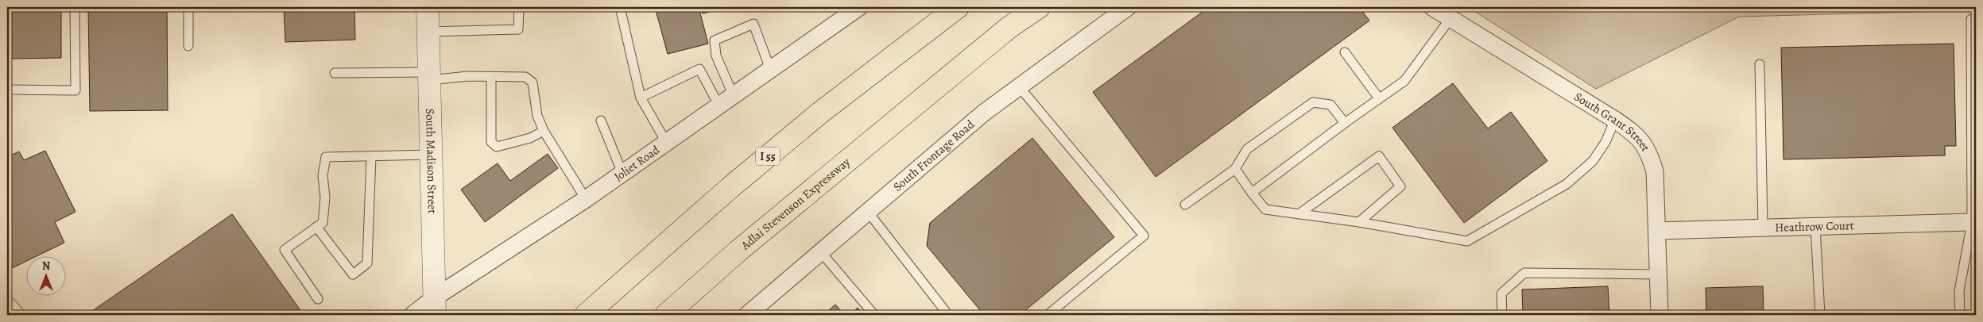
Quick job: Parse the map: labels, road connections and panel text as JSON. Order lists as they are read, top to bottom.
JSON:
{
  "streets": {
    "highway": ["I 55", "Adlai Stevenson Expressway"],
    "street": [
      "South Grant Street",
      "South Frontage Road",
      "South Madison Street",
      "Joliet Road",
      "Heathrow Court"
    ]
  },
  "crossings": [
    ["South Grant Street", "Heathrow Court"],
    ["South Madison Street", "Joliet Road"]
  ],
  "north": "top"
}
